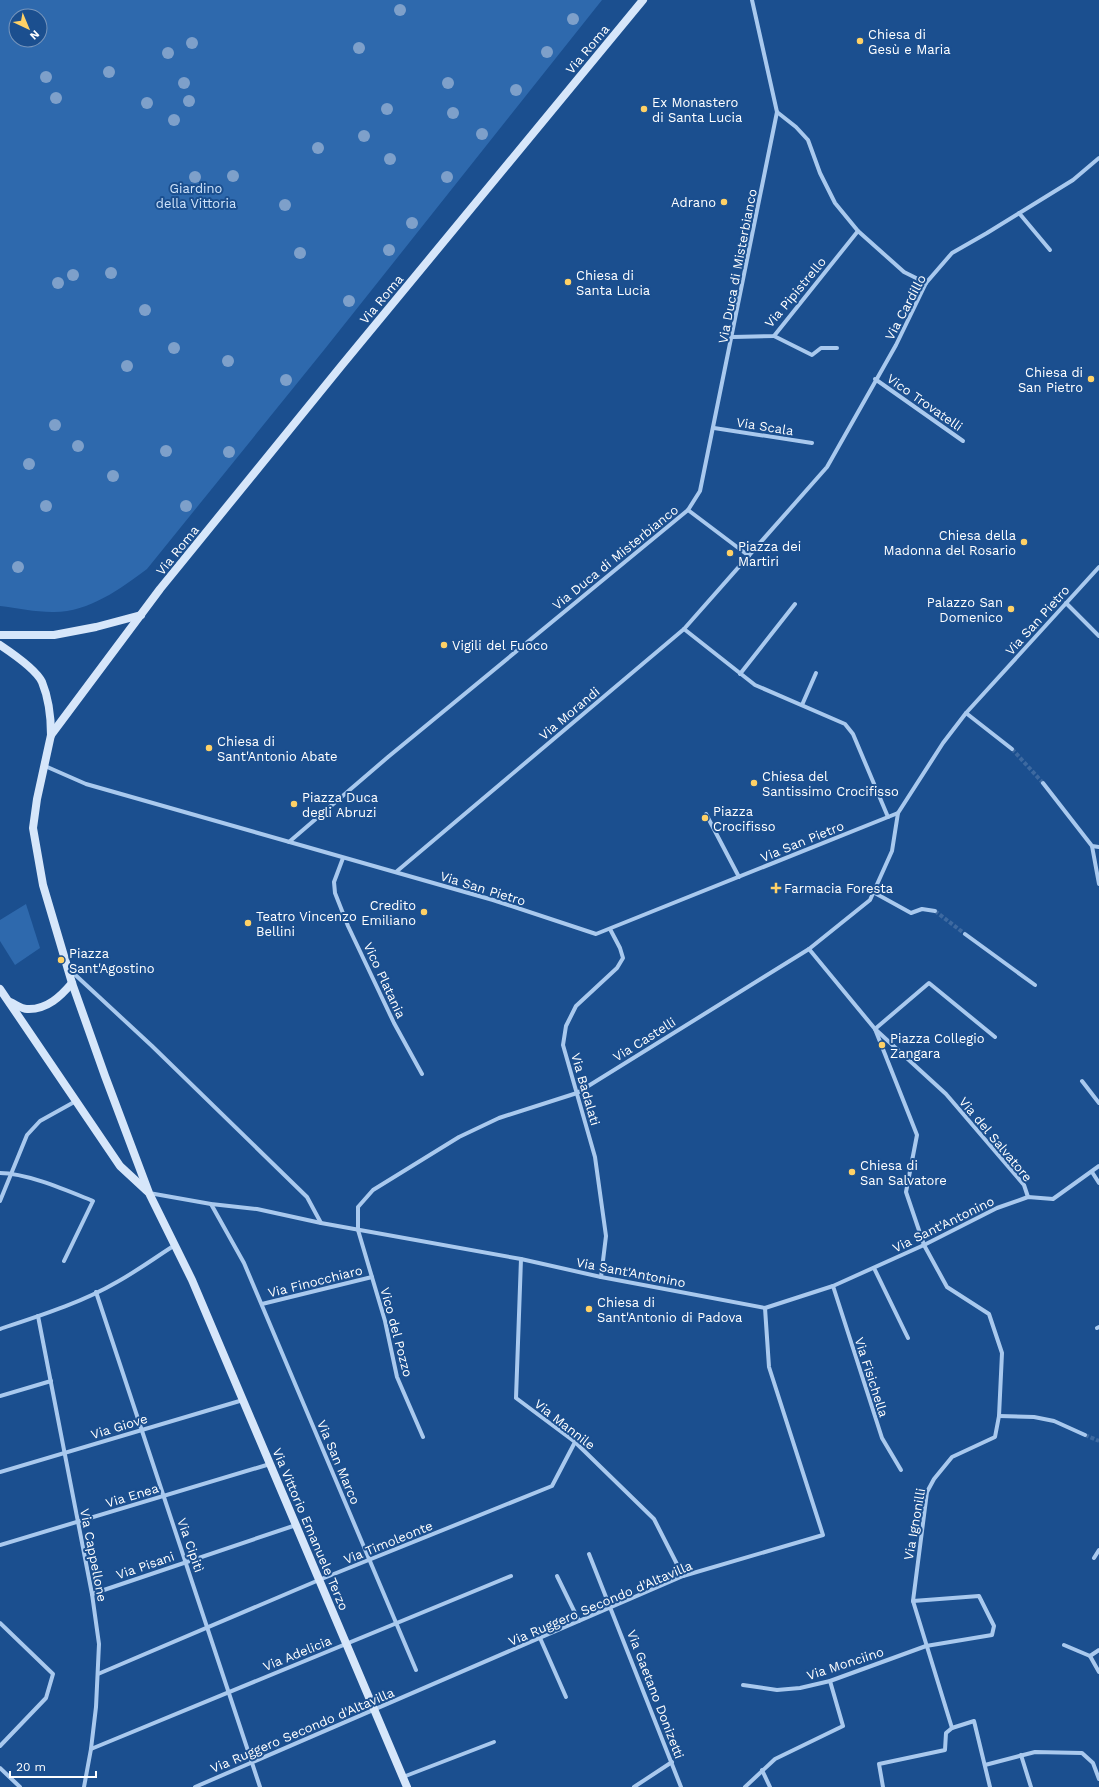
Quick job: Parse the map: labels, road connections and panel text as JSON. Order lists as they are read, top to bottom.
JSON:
{
  "streets": {
    "street": [
      "Via Roma",
      "Via Duca di Misterbianco",
      "Via Pipistrello",
      "Via Cardillo",
      "Vico Trovatelli",
      "Via Scala",
      "Via San Pietro",
      "Via Morandi",
      "Vico Platania",
      "Via Castelli",
      "Via Badalati",
      "Via del Salvatore",
      "Via Sant'Antonino",
      "Via Finocchiaro",
      "Vico del Pozzo",
      "Via Fisichella",
      "Via Mannile",
      "Via Giove",
      "Via San Marco",
      "Via Enea",
      "Via Ignonilli",
      "Via Vittorio Emanuele Terzo",
      "Via Timoleonte",
      "Via Cipitì",
      "Via Cappellone",
      "Via Pisani",
      "Via Ruggero Secondo d'Altavilla",
      "Via Adelicia",
      "Via Monciino",
      "Via Gaetano Donizetti"
    ]
  },
  "crossings": [
    ["Via Duca di Misterbianco", "Via Pipistrello"],
    ["Via Duca di Misterbianco", "Via Scala"],
    ["Via Duca di Misterbianco", "Via San Pietro"],
    ["Via Cardillo", "Vico Trovatelli"],
    ["Via Cardillo", "Via Morandi"],
    ["Via San Pietro", "Via Morandi"],
    ["Via San Pietro", "Vico Platania"],
    ["Via San Pietro", "Via Castelli"],
    ["Via San Pietro", "Via Badalati"],
    ["Via Castelli", "Via Badalati"],
    ["Via Castelli", "Via Sant'Antonino"],
    ["Via Castelli", "Vico del Pozzo"],
    ["Via Badalati", "Via Sant'Antonino"],
    ["Via del Salvatore", "Via Sant'Antonino"],
    ["Via del Salvatore", "Via Ignonilli"],
    ["Via Sant'Antonino", "Vico del Pozzo"],
    ["Via Sant'Antonino", "Via Fisichella"],
    ["Via Sant'Antonino", "Via Mannile"],
    ["Via Sant'Antonino", "Via San Marco"],
    ["Via Sant'Antonino", "Via Ignonilli"],
    ["Via Sant'Antonino", "Via Vittorio Emanuele Terzo"],
    ["Via Sant'Antonino", "Via Ruggero Secondo d'Altavilla"],
    ["Via Finocchiaro", "Vico del Pozzo"],
    ["Via Finocchiaro", "Via San Marco"],
    ["Via Mannile", "Via Timoleonte"],
    ["Via Mannile", "Via Ruggero Secondo d'Altavilla"],
    ["Via Giove", "Via Vittorio Emanuele Terzo"],
    ["Via Giove", "Via Cipitì"],
    ["Via Giove", "Via Cappellone"],
    ["Via San Marco", "Via Timoleonte"],
    ["Via San Marco", "Via Adelicia"],
    ["Via Enea", "Via Vittorio Emanuele Terzo"],
    ["Via Enea", "Via Cipitì"],
    ["Via Enea", "Via Cappellone"],
    ["Via Ignonilli", "Via Monciino"],
    ["Via Vittorio Emanuele Terzo", "Via Timoleonte"],
    ["Via Vittorio Emanuele Terzo", "Via Pisani"],
    ["Via Vittorio Emanuele Terzo", "Via Ruggero Secondo d'Altavilla"],
    ["Via Vittorio Emanuele Terzo", "Via Adelicia"],
    ["Via Timoleonte", "Via Cipitì"],
    ["Via Timoleonte", "Via Cappellone"],
    ["Via Cipitì", "Via Pisani"],
    ["Via Cipitì", "Via Ruggero Secondo d'Altavilla"],
    ["Via Cipitì", "Via Adelicia"],
    ["Via Cappellone", "Via Pisani"],
    ["Via Cappellone", "Via Adelicia"],
    ["Via Ruggero Secondo d'Altavilla", "Via Gaetano Donizetti"]
  ],
  "parks": ["Giardino della Vittoria"],
  "places": {
    "other": [
      "Chiesa di Gesù e Maria",
      "Ex Monastero di Santa Lucia",
      "Adrano",
      "Chiesa di Santa Lucia",
      "Chiesa di San Pietro",
      "Chiesa della Madonna del Rosario",
      "Piazza dei Martiri",
      "Palazzo San Domenico",
      "Vigili del Fuoco",
      "Chiesa di Sant'Antonio Abate",
      "Chiesa del Santissimo Crocifisso",
      "Piazza Duca degli Abruzi",
      "Piazza Crocifisso",
      "Credito Emiliano",
      "Teatro Vincenzo Bellini",
      "Piazza Sant'Agostino",
      "Piazza Collegio Zangara",
      "Chiesa di San Salvatore",
      "Chiesa di Sant'Antonio di Padova"
    ],
    "health": ["Farmacia Foresta"]
  },
  "scale_bar": "20 m",
  "north": "bottom right"
}
